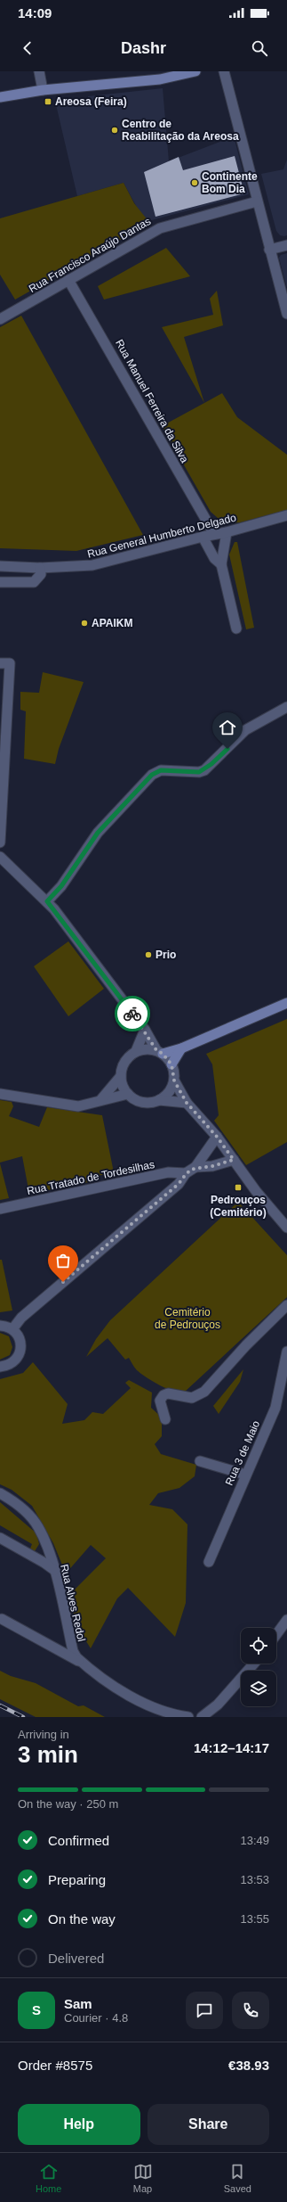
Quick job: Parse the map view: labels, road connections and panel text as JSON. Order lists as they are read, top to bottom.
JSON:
{
  "streets": {
    "street": [
      "Rua Francisco Araújo Dantas",
      "Rua Manuel Ferreira da Silva",
      "Rua General Humberto Delgado",
      "Rua Tratado de Tordesilhas",
      "Rua 3 de Maio",
      "Rua Alves Redol"
    ]
  },
  "crossings": [
    ["Rua Francisco Araújo Dantas", "Rua Manuel Ferreira da Silva"],
    ["Rua Manuel Ferreira da Silva", "Rua General Humberto Delgado"]
  ],
  "parks": ["Cemitério de Pedrouços"],
  "places": {
    "transit": ["Areosa (Feira)", "Pedrouços (Cemitério)"],
    "other": [
      "Centro de Reabilitação da Areosa",
      "Continente Bom Dia",
      "APAIKM",
      "Prio"
    ]
  },
  "page": {
    "status": "14:09",
    "header": "Dashr",
    "heading": ["3 min", "Arriving in", "14:12–14:17"],
    "panel": [
      "Sam",
      "Courier · 4.8",
      "Order #8575",
      "€38.93"
    ],
    "bar": "On the way · 250 m",
    "list": [
      ["Confirmed", "13:49"],
      ["Preparing", "13:53"],
      ["On the way", "13:55"],
      "Delivered"
    ],
    "round": "S",
    "buttons": ["Help", "Share"],
    "tabs": ["Home", "Map", "Saved"]
  }
}
